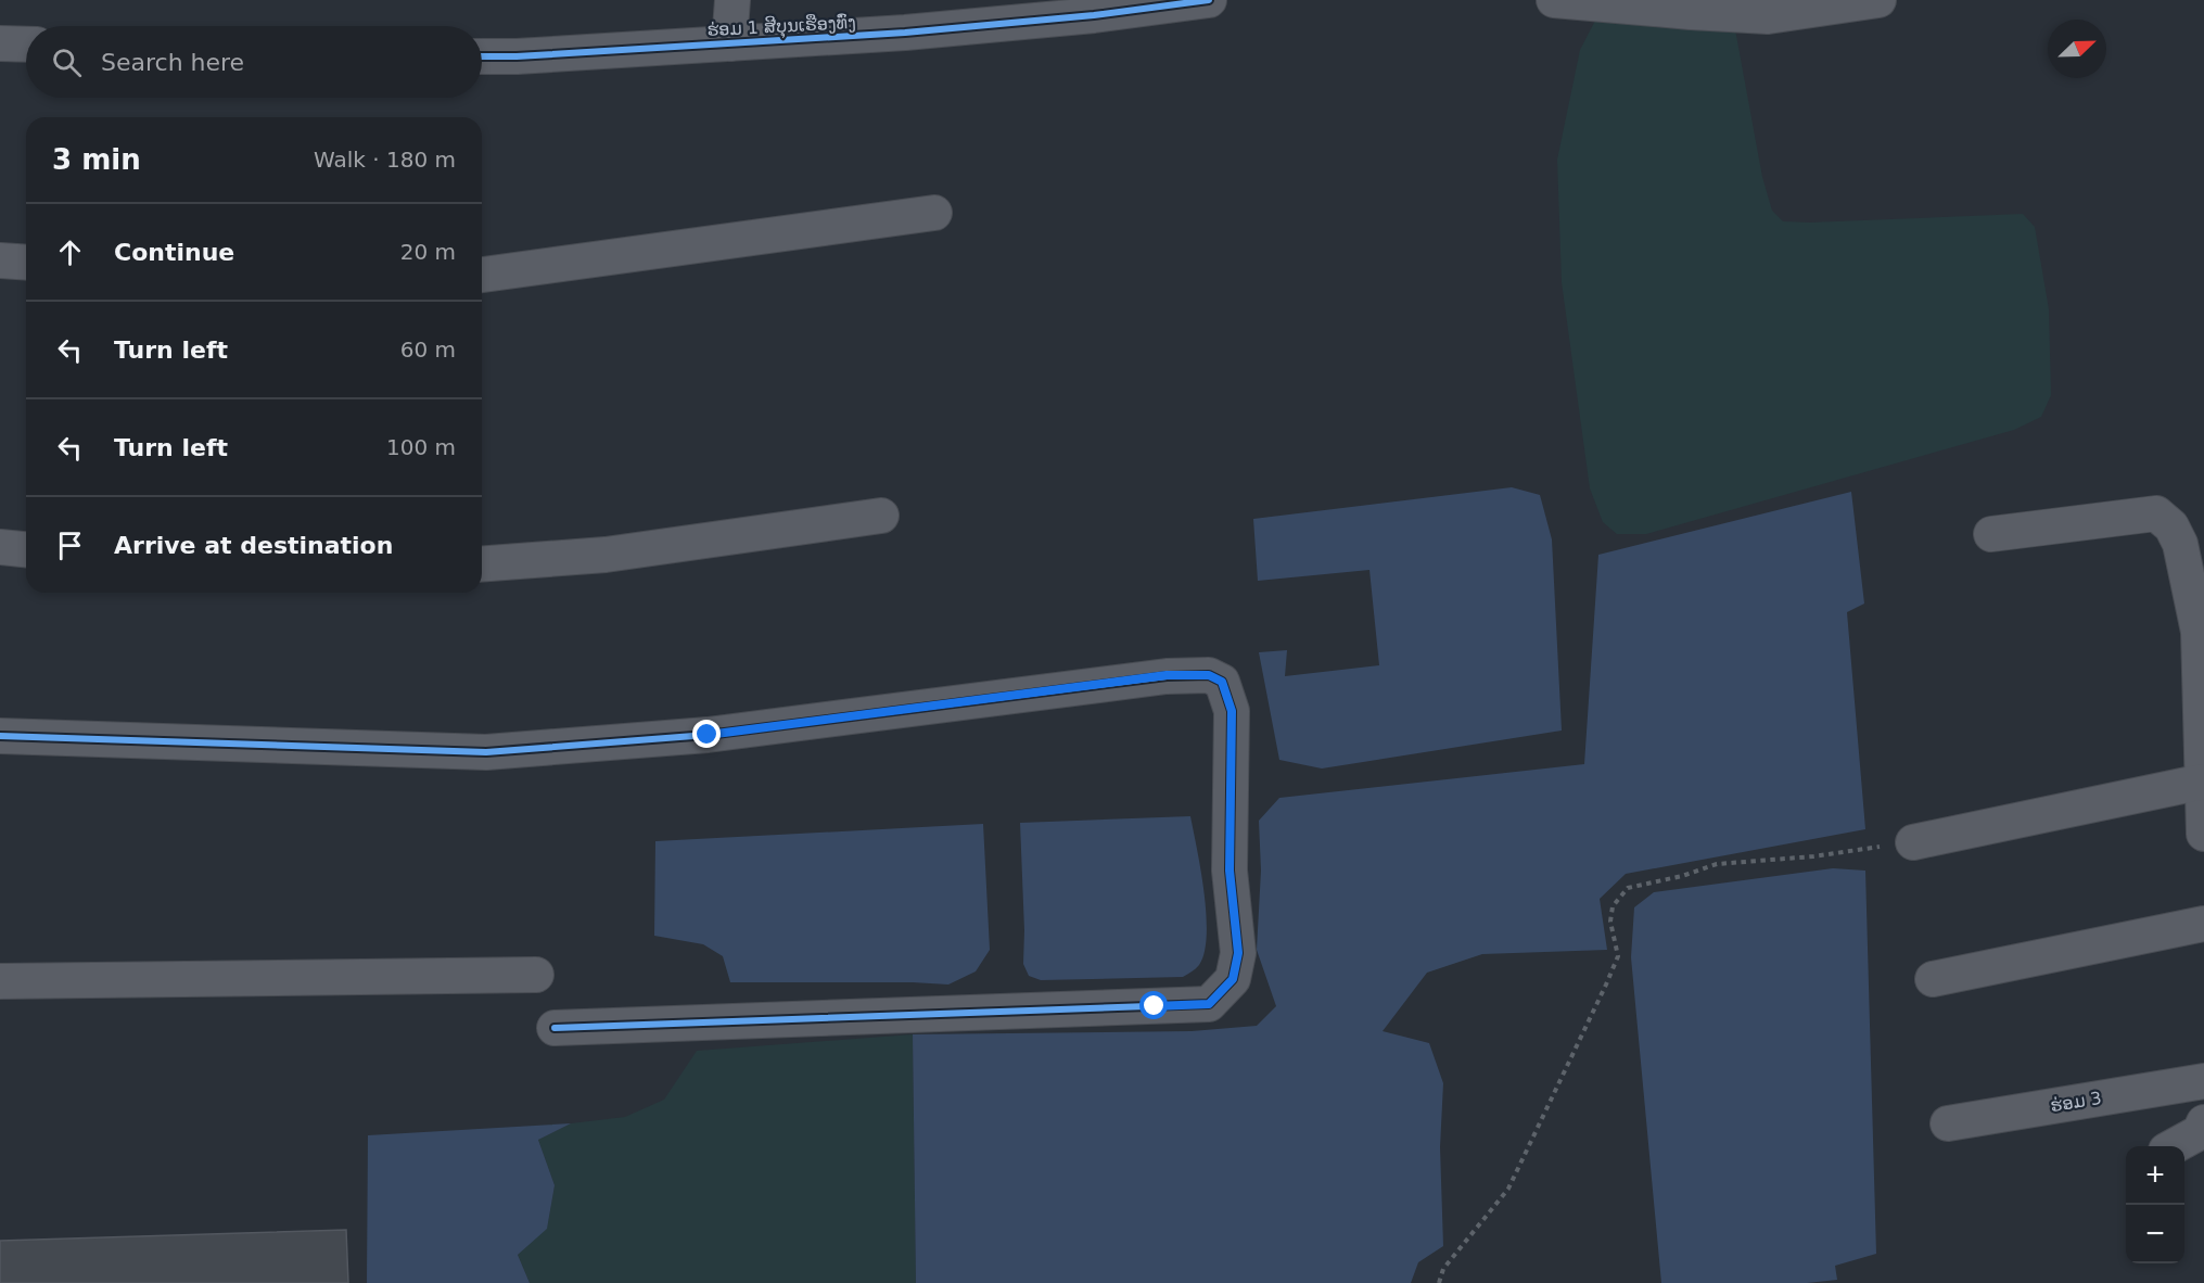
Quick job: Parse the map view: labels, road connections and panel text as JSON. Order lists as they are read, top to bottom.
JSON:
{
  "streets": {
    "street": ["ຮ່ອມ 1 ສີບຸນເຮືອງທົ່ງ", "ຮ່ອມ 3"]
  },
  "north": "top right",
  "page": {
    "search": "Search here",
    "heading": ["3 min", "Walk · 180 m"],
    "list": [
      ["Continue", "20 m"],
      ["Turn left", "60 m"],
      ["Turn left", "100 m"],
      "Arrive at destination"
    ],
    "map_buttons": ["+", "−"]
  }
}
